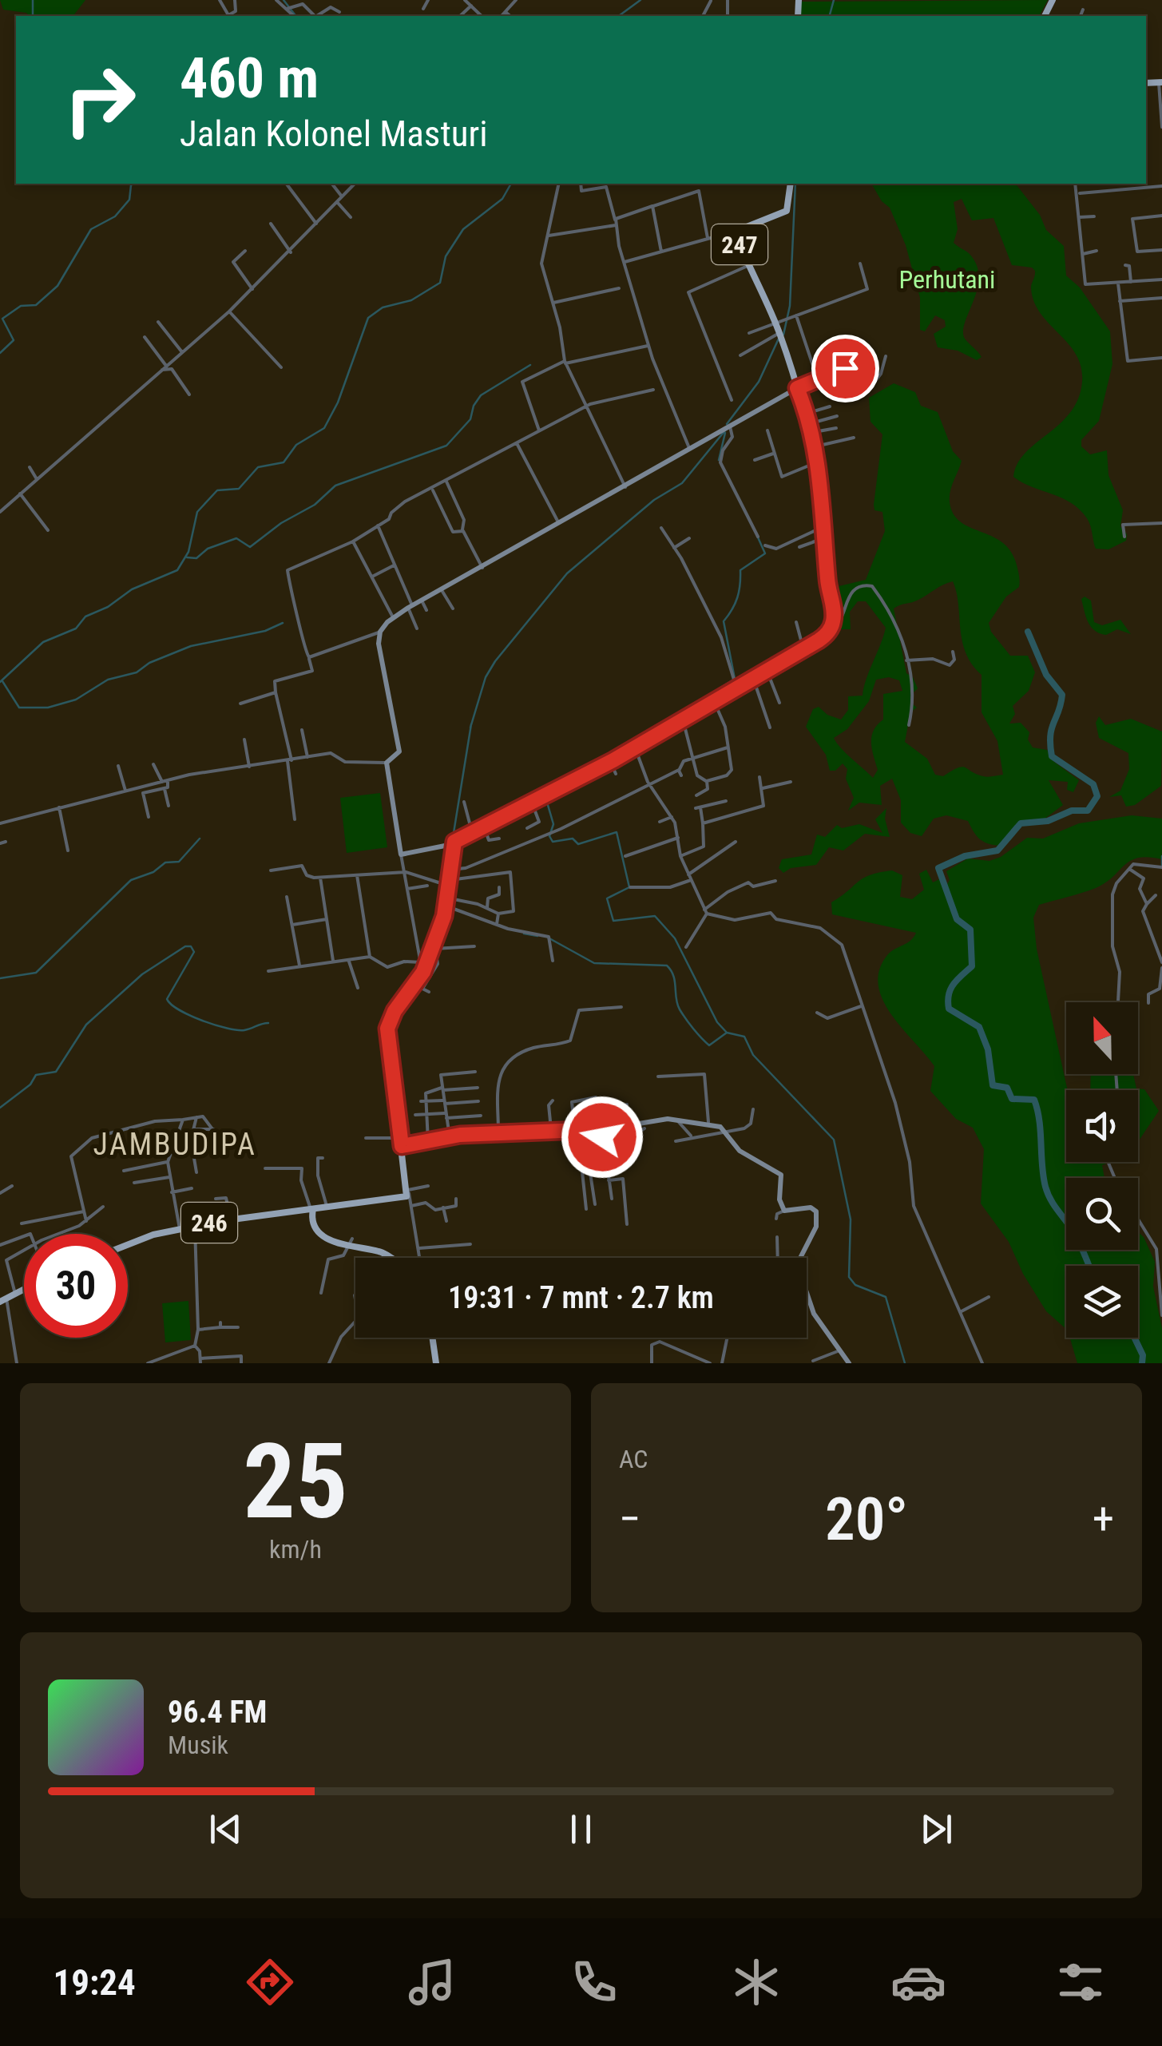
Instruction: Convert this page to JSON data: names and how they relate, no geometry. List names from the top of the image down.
{
  "streets": {
    "main road": ["247", "246"]
  },
  "districts": ["JAMBUDIPA"],
  "parks": ["Perhutani"],
  "north": "top",
  "page": {
    "turn": ["460 m", "Jalan Kolonel Masturi"],
    "limit": "30",
    "trip": "19:31 · 7 mnt · 2.7 km",
    "tile": [
      ["25", "km/h"],
      "AC"
    ],
    "heat": ["−", "20°", "+"],
    "song": ["96.4 FM", "Musik"],
    "tabs": "19:24"
  }
}
